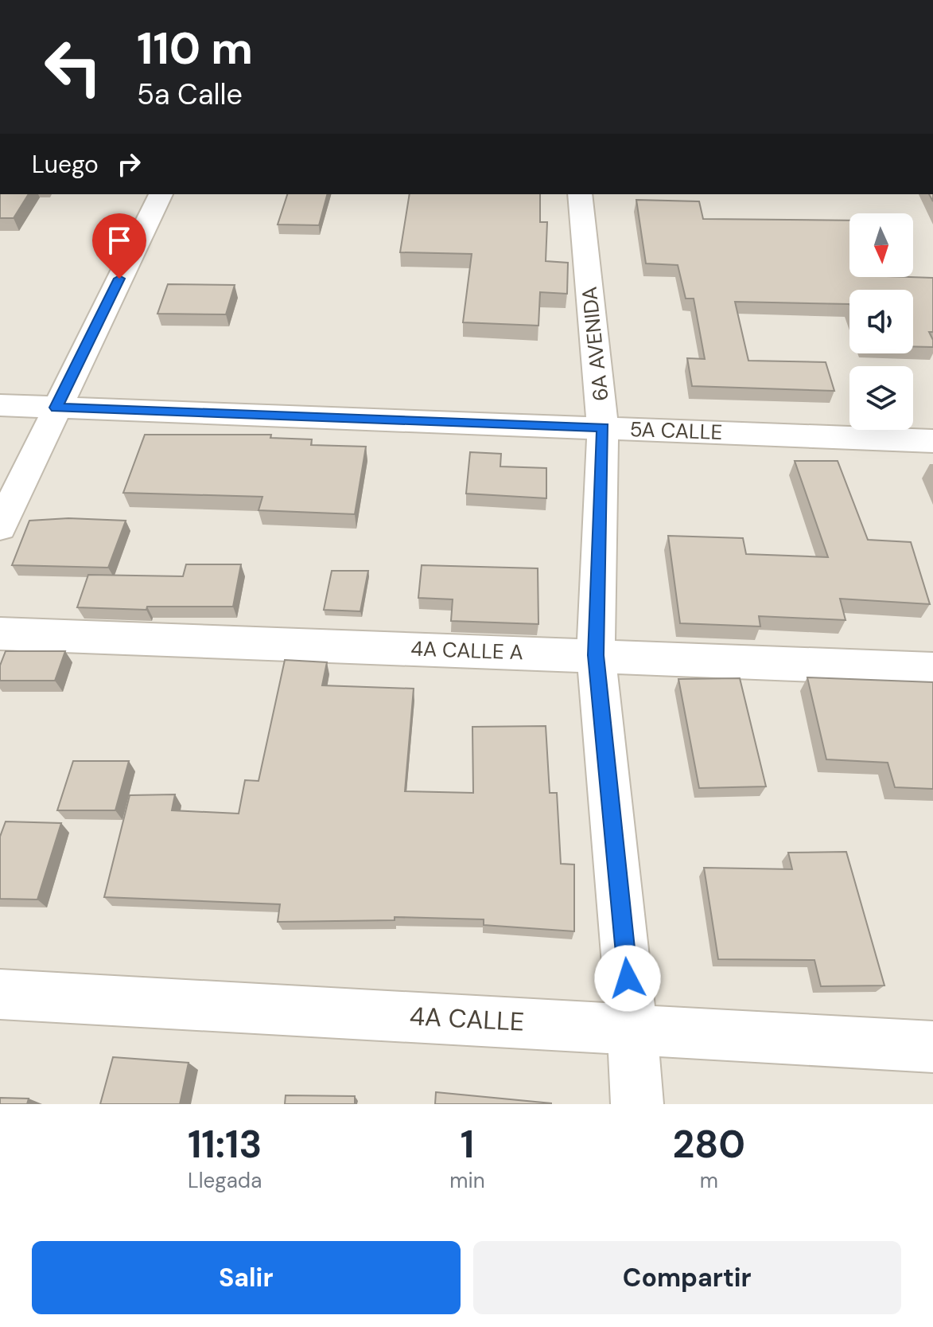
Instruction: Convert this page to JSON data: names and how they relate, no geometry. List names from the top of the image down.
{
  "streets": {
    "street": [
      "6A AVENIDA",
      "5A CALLE",
      "4A CALLE A",
      "4A CALLE"
    ]
  },
  "crossings": [
    ["6A AVENIDA", "5A CALLE"],
    ["6A AVENIDA", "4A CALLE A"],
    ["6A AVENIDA", "4A CALLE"]
  ],
  "north": "bottom",
  "page": {
    "turn": ["110 m", "5a Calle"],
    "then": "Luego",
    "eta": [
      "11:13",
      "Llegada",
      "1",
      "min",
      "280",
      "m"
    ],
    "buttons": ["Salir", "Compartir"]
  }
}
